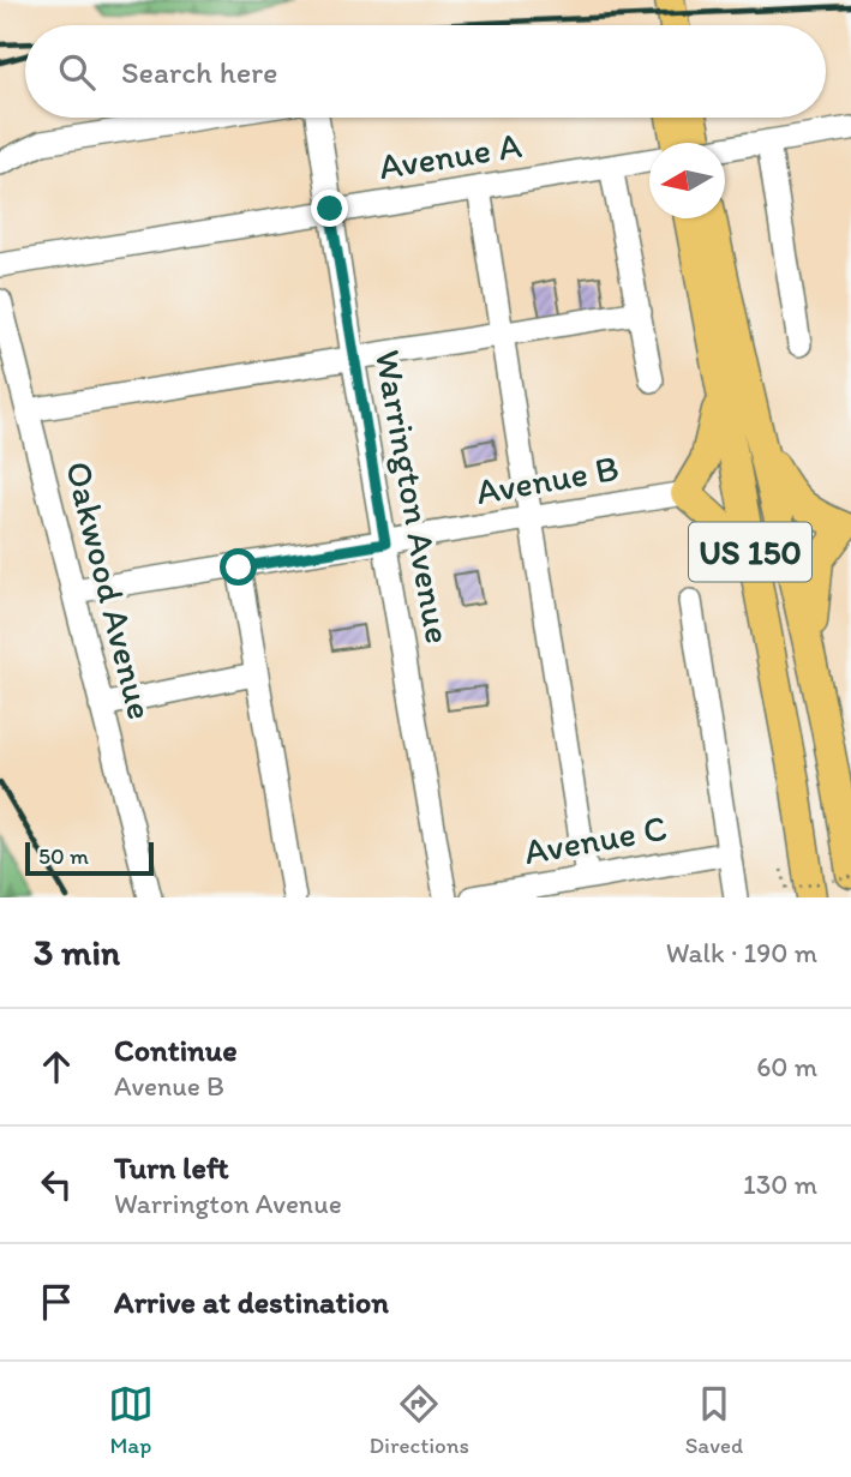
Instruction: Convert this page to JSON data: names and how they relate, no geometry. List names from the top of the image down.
{
  "streets": {
    "main road": ["US 150"],
    "street": [
      "Avenue A",
      "Avenue B",
      "Warrington Avenue",
      "Oakwood Avenue",
      "Avenue C"
    ]
  },
  "crossings": [
    ["Avenue A", "Warrington Avenue"],
    ["Avenue B", "Warrington Avenue"],
    ["Avenue B", "Oakwood Avenue"]
  ],
  "scale_bar": "50 m",
  "north": "left",
  "page": {
    "search": "Search here",
    "scale": "50 m",
    "heading": ["3 min", "Walk · 190 m"],
    "list": [
      ["Continue", "Avenue B", "60 m"],
      ["Turn left", "Warrington Avenue", "130 m"],
      "Arrive at destination"
    ],
    "nav": ["Map", "Directions", "Saved"]
  }
}
